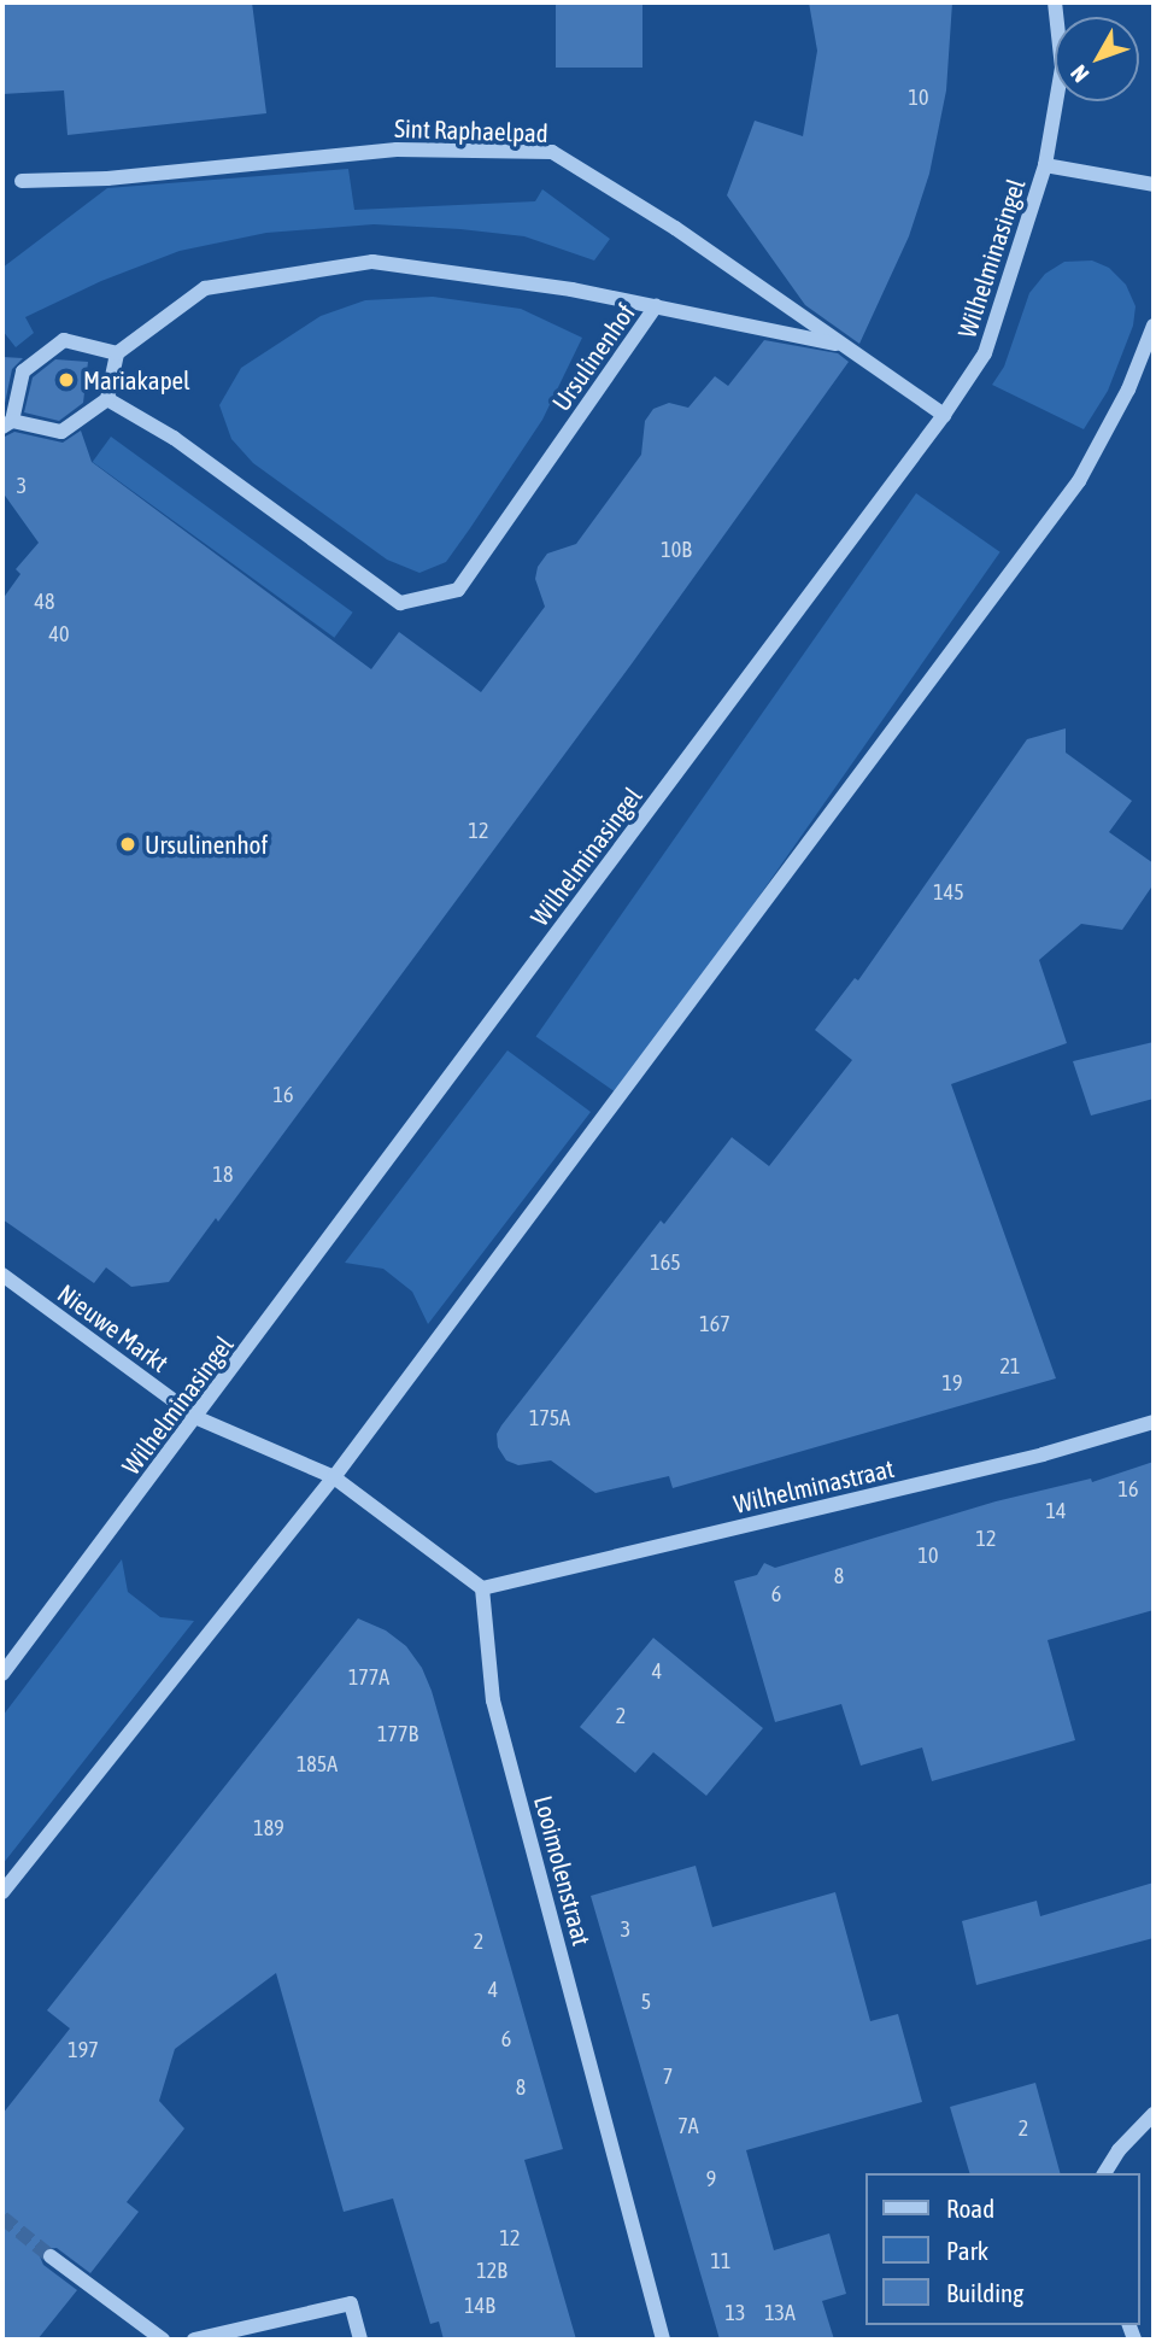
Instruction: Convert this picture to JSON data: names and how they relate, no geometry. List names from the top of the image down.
{
  "streets": {
    "street": [
      "Sint Raphaelpad",
      "Wilhelminasingel",
      "Ursulinenhof",
      "Nieuwe Markt",
      "Wilhelminastraat",
      "Looimolenstraat"
    ]
  },
  "crossings": [
    ["Sint Raphaelpad", "Wilhelminasingel"],
    ["Sint Raphaelpad", "Ursulinenhof"],
    ["Wilhelminasingel", "Nieuwe Markt"],
    ["Wilhelminastraat", "Looimolenstraat"]
  ],
  "places": ["Mariakapel", "Ursulinenhof"],
  "house_numbers": [
    "10",
    "3",
    "10B",
    "48",
    "40",
    "12",
    "145",
    "16",
    "18",
    "165",
    "167",
    "21",
    "19",
    "175A",
    "16",
    "14",
    "12",
    "10",
    "8",
    "6",
    "4",
    "177A",
    "2",
    "177B",
    "185A",
    "189",
    "3",
    "2",
    "4",
    "5",
    "6",
    "197",
    "7",
    "8",
    "7A",
    "2",
    "9",
    "12",
    "11",
    "12B",
    "14B",
    "13",
    "13A"
  ],
  "legend": ["Road", "Park", "Building"],
  "north": "bottom left"
}
